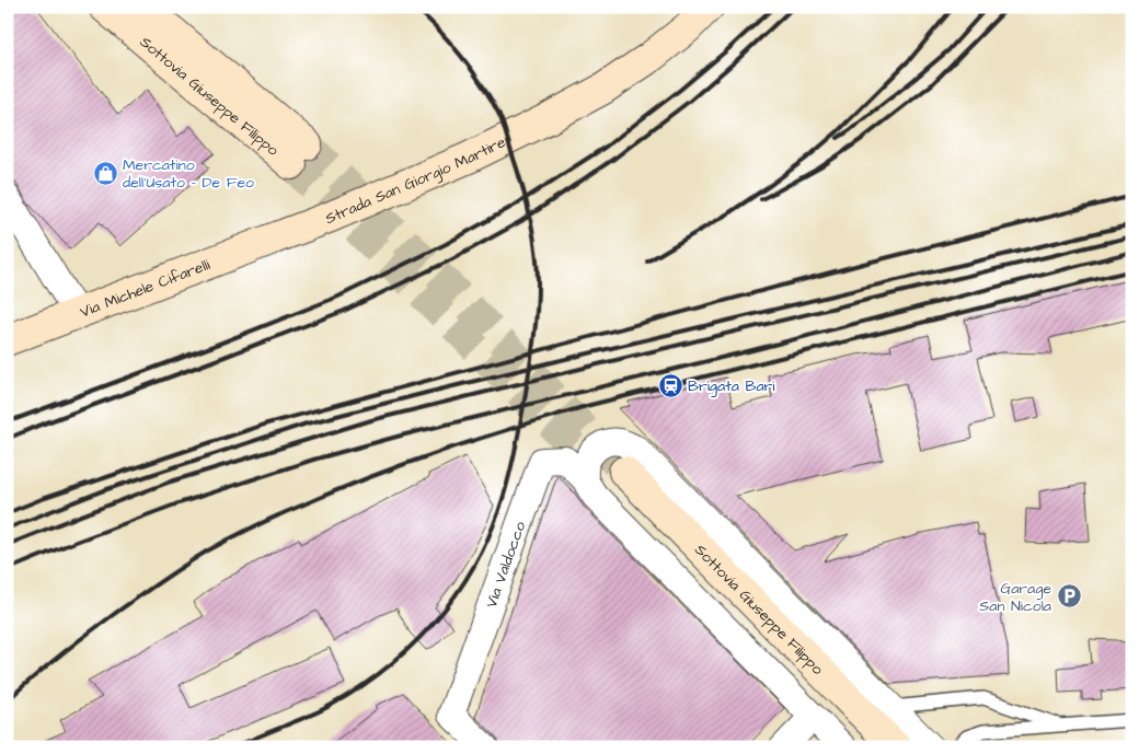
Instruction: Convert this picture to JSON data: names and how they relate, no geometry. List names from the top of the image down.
{
  "streets": {
    "main road": ["Sottovia Giuseppe Filippo", "Strada San Giorgio Martire", "Via Michele Cifarelli"],
    "street": ["Via Valdocco"]
  },
  "crossings": [
    ["Sottovia Giuseppe Filippo", "Via Valdocco"],
    ["Strada San Giorgio Martire", "Via Michele Cifarelli"]
  ],
  "places": {
    "shop": ["Mercatino dell'Usato - De Feo"],
    "station": ["Brigata Bari"],
    "parking": ["Garage San Nicola"]
  }
}
